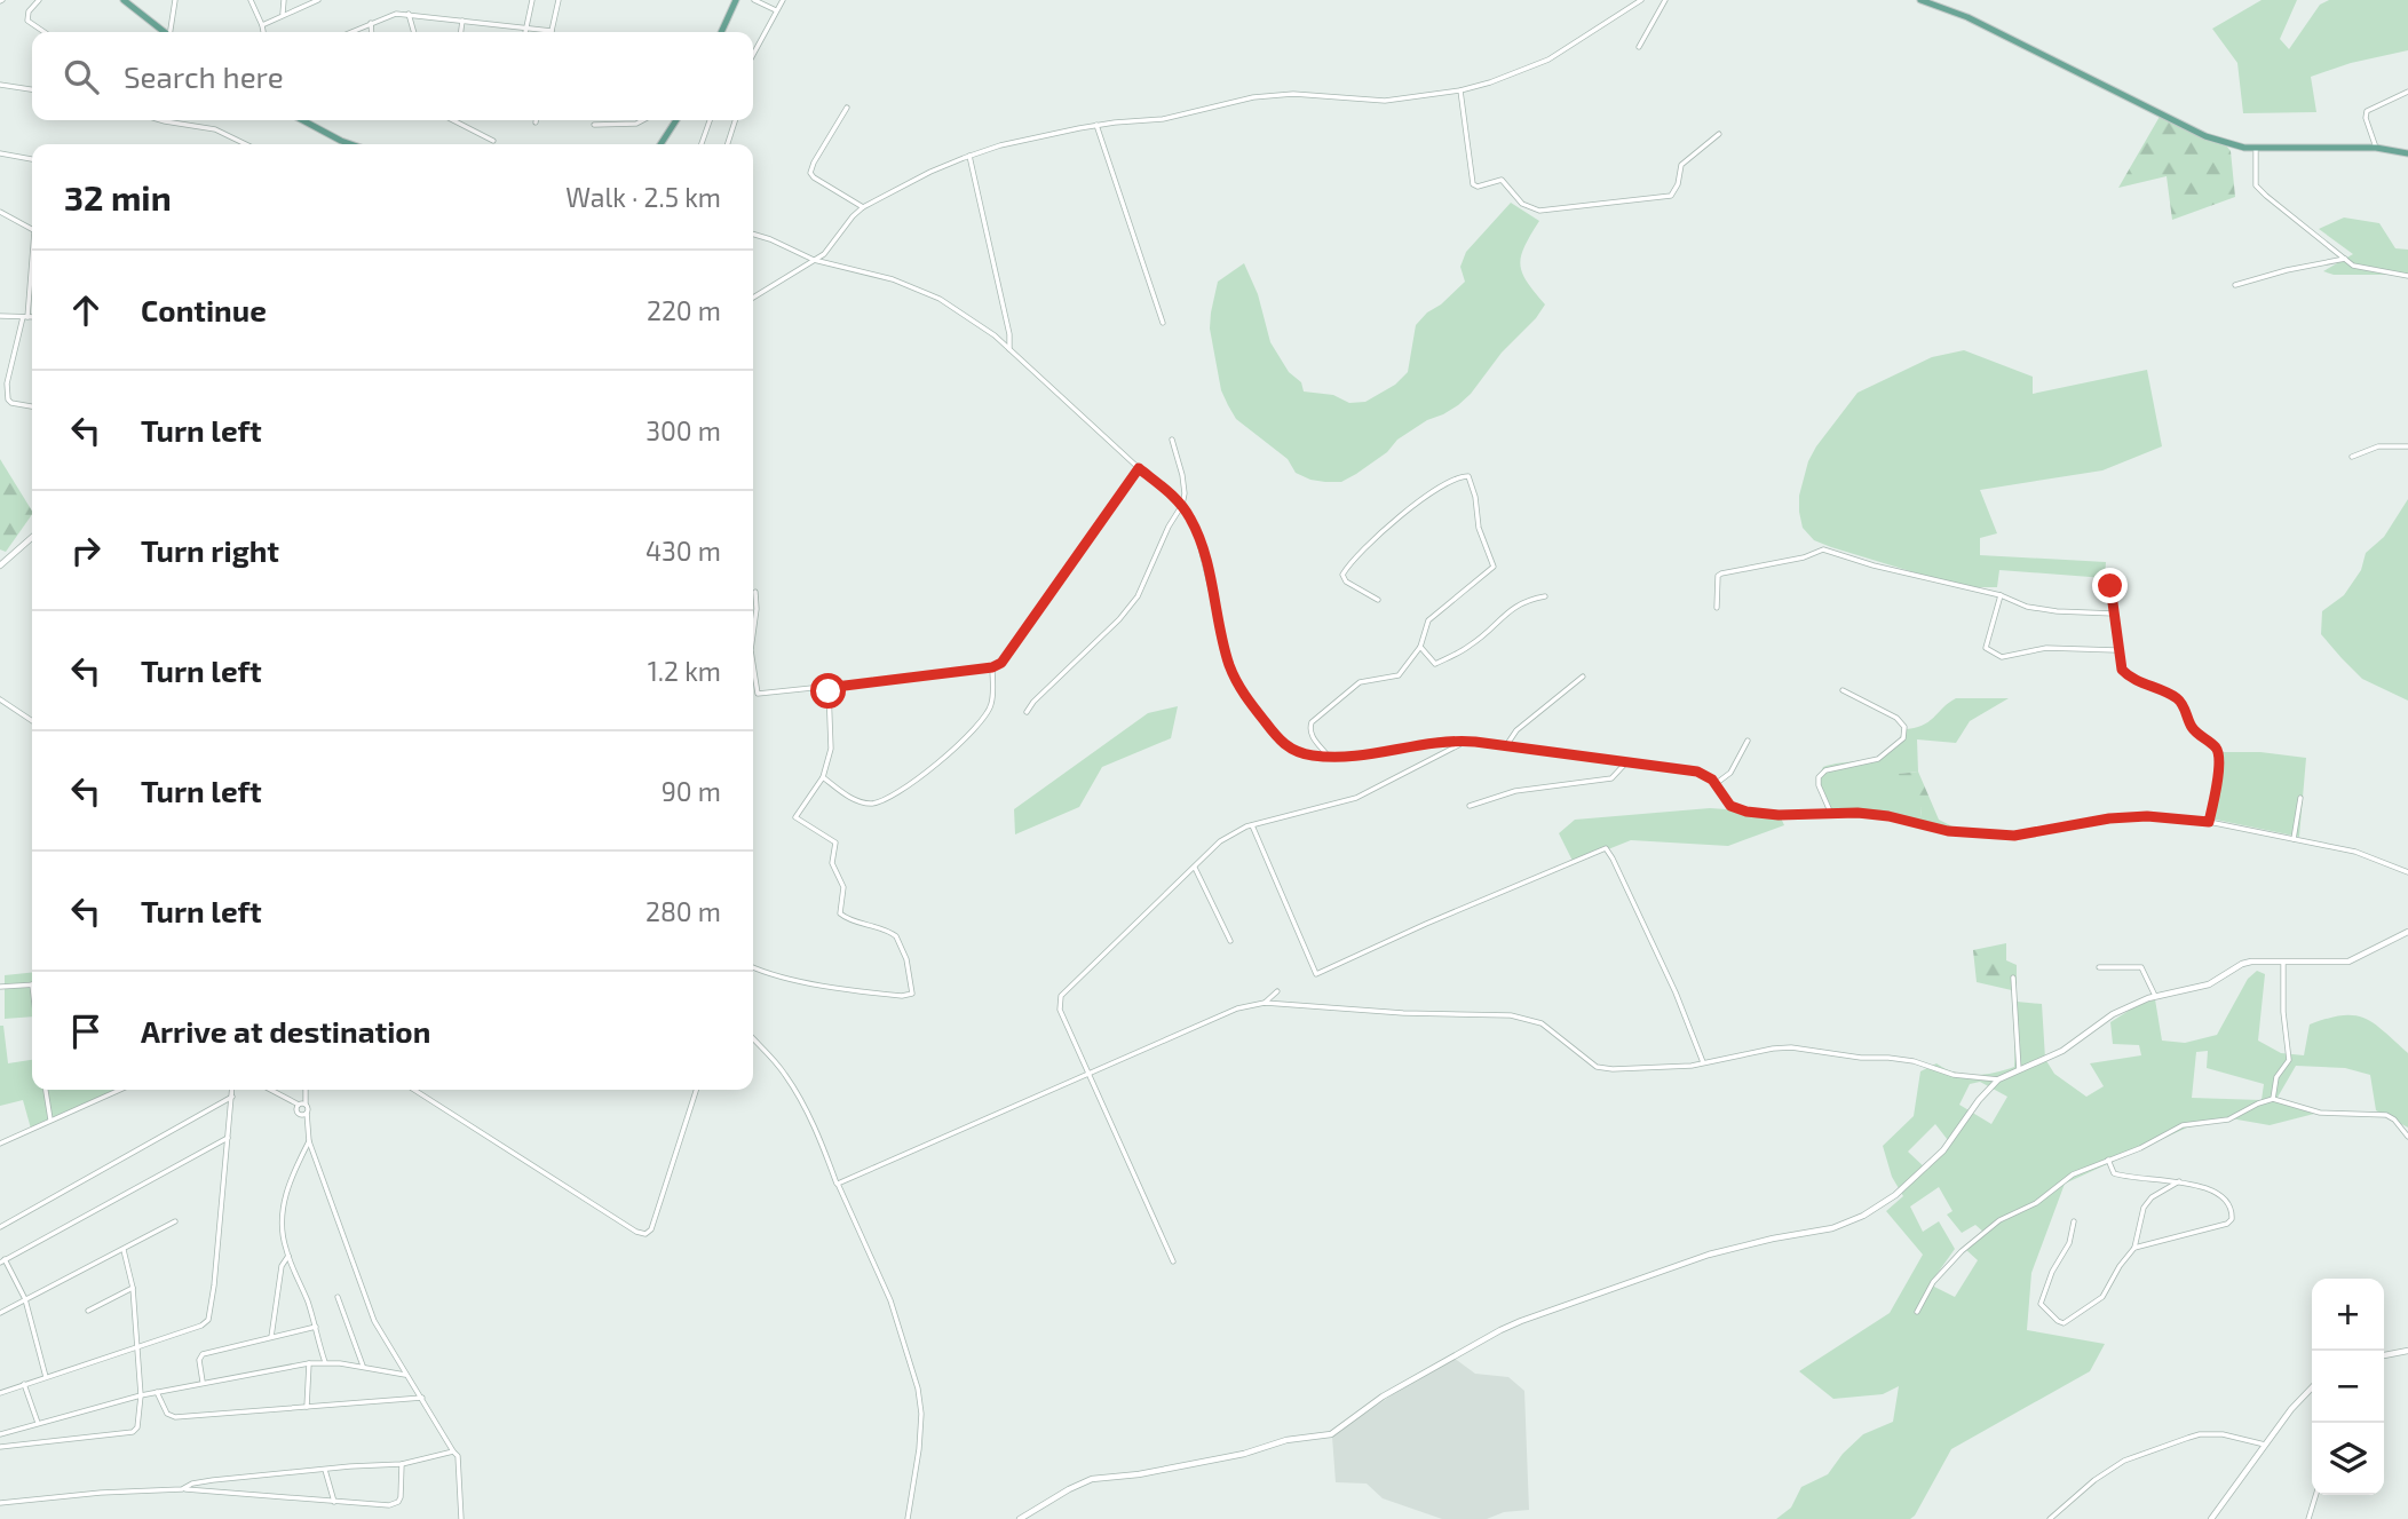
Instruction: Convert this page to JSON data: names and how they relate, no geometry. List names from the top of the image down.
{
  "page": {
    "search": "Search here",
    "heading": ["32 min", "Walk · 2.5 km"],
    "list": [
      ["Continue", "220 m"],
      ["Turn left", "300 m"],
      ["Turn right", "430 m"],
      ["Turn left", "1.2 km"],
      ["Turn left", "90 m"],
      ["Turn left", "280 m"],
      "Arrive at destination"
    ],
    "map_buttons": ["+", "−"]
  }
}
